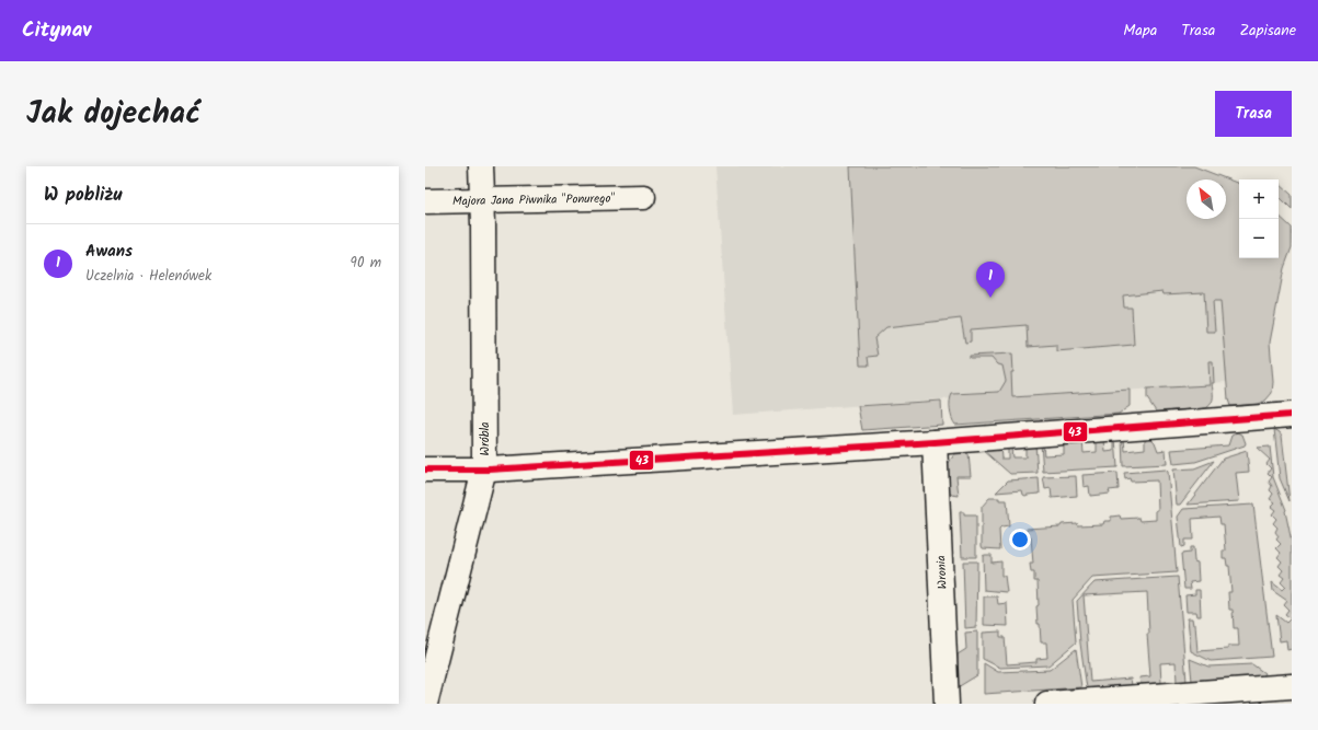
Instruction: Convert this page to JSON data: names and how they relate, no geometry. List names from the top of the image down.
{
  "streets": {
    "street": ["Majora Jana Piwnika \"Ponurego\"", "Wróbla", "Wronia"]
  },
  "crossings": [
    ["Majora Jana Piwnika \"Ponurego\"", "Wróbla"]
  ],
  "lines": ["transit line 43"],
  "north": "top left",
  "page": {
    "header": "Citynav",
    "nav": ["Mapa", "Trasa", "Zapisane"],
    "title": "Jak dojechać",
    "buttons": "Trasa",
    "heading": "W pobliżu",
    "map_buttons": ["+", "−"],
    "list": [
      {
        "mark": "1",
        "name": "Awans",
        "note": "Uczelnia · Helenówek",
        "value": "90 m"
      }
    ],
    "pins": "1"
  }
}
